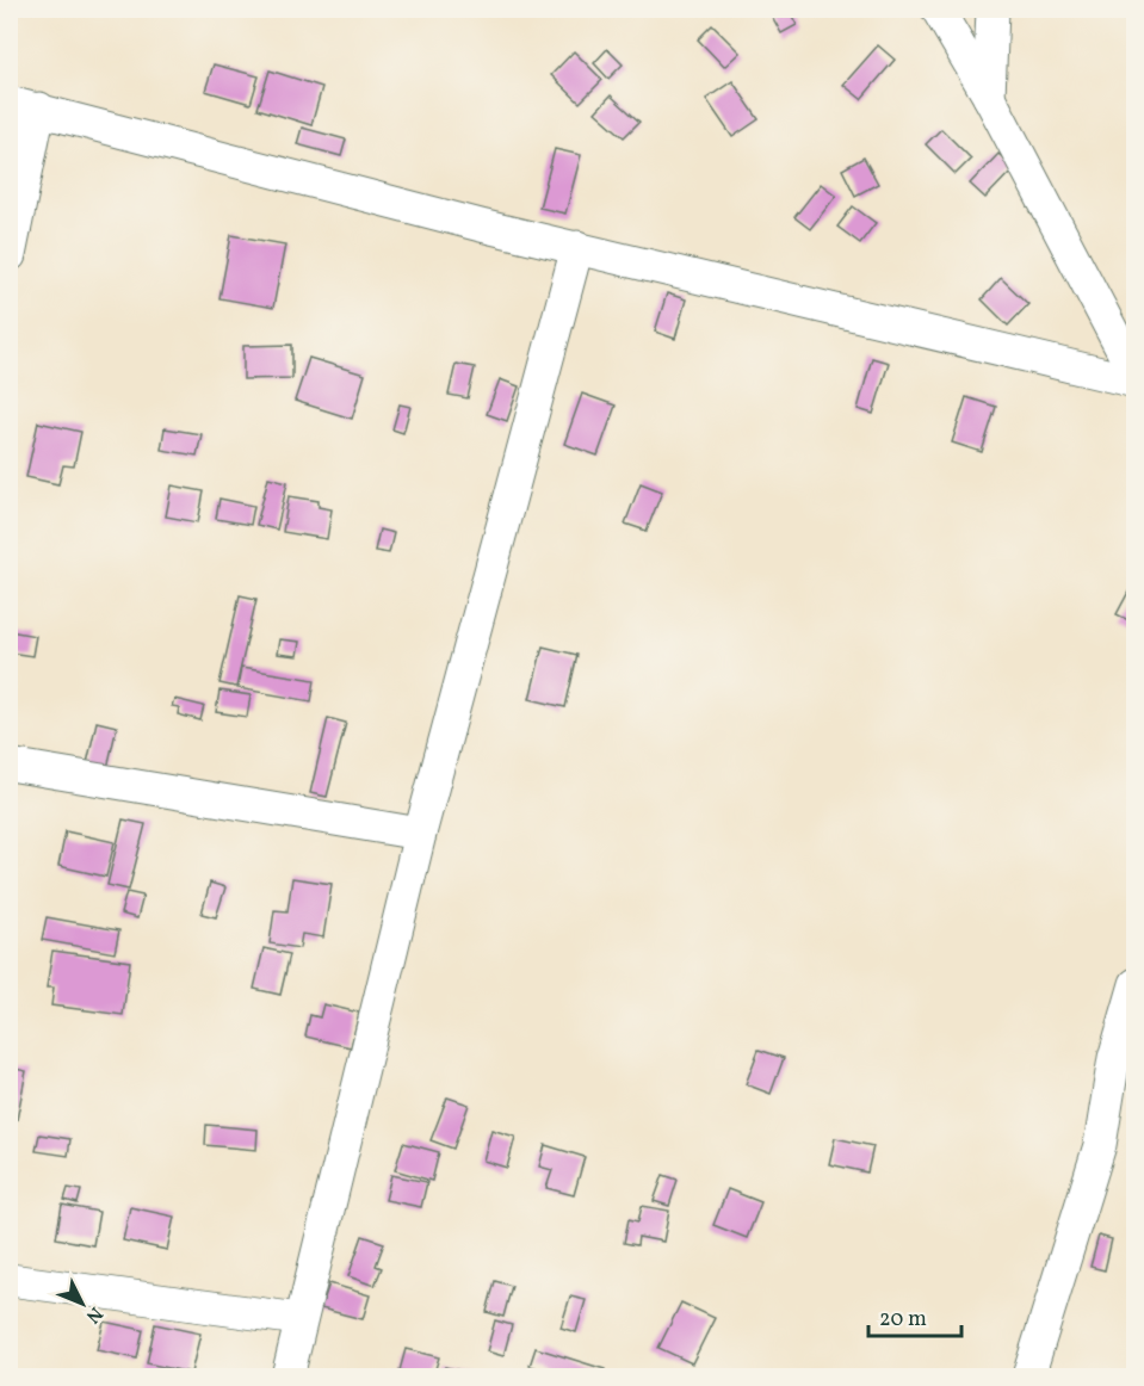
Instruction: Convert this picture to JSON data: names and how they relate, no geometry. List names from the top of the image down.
{
  "scale_bar": "20 m",
  "north": "bottom right"
}
